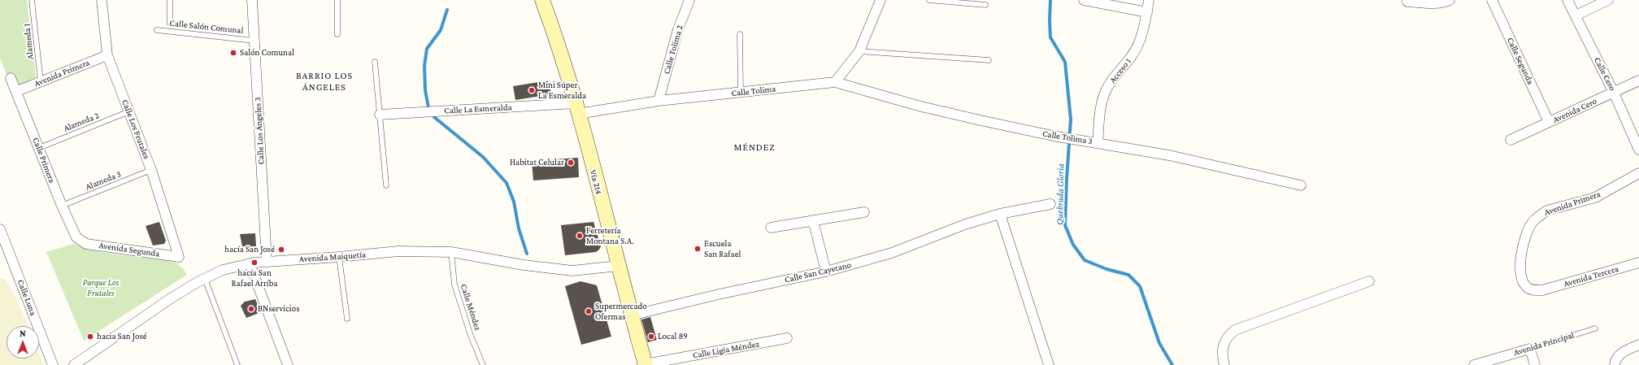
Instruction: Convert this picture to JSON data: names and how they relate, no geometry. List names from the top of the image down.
{
  "streets": {
    "main road": ["Vía 214"],
    "street": [
      "Calle Tolima 2",
      "Calle Segunda",
      "Acceso 1",
      "Avenida Primera",
      "Calle Cero",
      "Calle Tolima",
      "Calle La Esmeralda",
      "Avenida Cero",
      "Calle Los Frutales",
      "Calle Los Ángeles 3",
      "Calle Tolima 3",
      "Calle Primera",
      "Avenida Segunda",
      "Avenida Maiquetía",
      "Calle San Cayetano",
      "Avenida Tercera",
      "Calle Luna",
      "Avenida Principal",
      "Calle Ligia Méndez"
    ],
    "lane": [
      "Calle Salón Comunal",
      "Alameda 1",
      "Alameda 2",
      "Alameda 3",
      "Calle Méndez"
    ]
  },
  "crossings": [
    ["Calle Salón Comunal", "Calle Los Ángeles 3"],
    ["Alameda 1", "Avenida Primera"],
    ["Calle Tolima 2", "Calle Tolima"],
    ["Calle Segunda", "Avenida Cero"],
    ["Acceso 1", "Calle Tolima 3"],
    ["Avenida Primera", "Calle Los Frutales"],
    ["Avenida Primera", "Calle Primera"],
    ["Avenida Primera", "Avenida Tercera"],
    ["Calle Cero", "Avenida Cero"],
    ["Calle Tolima", "Calle La Esmeralda"],
    ["Calle Tolima", "Calle Tolima 3"],
    ["Calle Tolima", "Vía 214"],
    ["Calle La Esmeralda", "Vía 214"],
    ["Alameda 2", "Calle Los Frutales"],
    ["Alameda 2", "Calle Primera"],
    ["Calle Los Frutales", "Alameda 3"],
    ["Calle Los Frutales", "Avenida Segunda"],
    ["Calle Los Ángeles 3", "Avenida Maiquetía"],
    ["Calle Primera", "Alameda 3"],
    ["Calle Primera", "Avenida Segunda"],
    ["Vía 214", "Avenida Maiquetía"],
    ["Vía 214", "Calle San Cayetano"],
    ["Vía 214", "Calle Ligia Méndez"],
    ["Avenida Maiquetía", "Calle Méndez"]
  ],
  "districts": ["BARRIO LOS ÁNGELES", "MÉNDEZ"],
  "water": ["Quebrada Gloria"],
  "parks": ["Parque Los Frutales"],
  "places": [
    "Salón Comunal",
    "Mini Súper La Esmeralda",
    "Habitat Celular",
    "Ferretería Montana S.A.",
    "Escuela San Rafael",
    "hacía San José",
    "hacía San Rafael Arríba",
    "BNservicios",
    "Supermercado Ofermas",
    "hacia San José",
    "Local 89"
  ],
  "north": "top"
}
